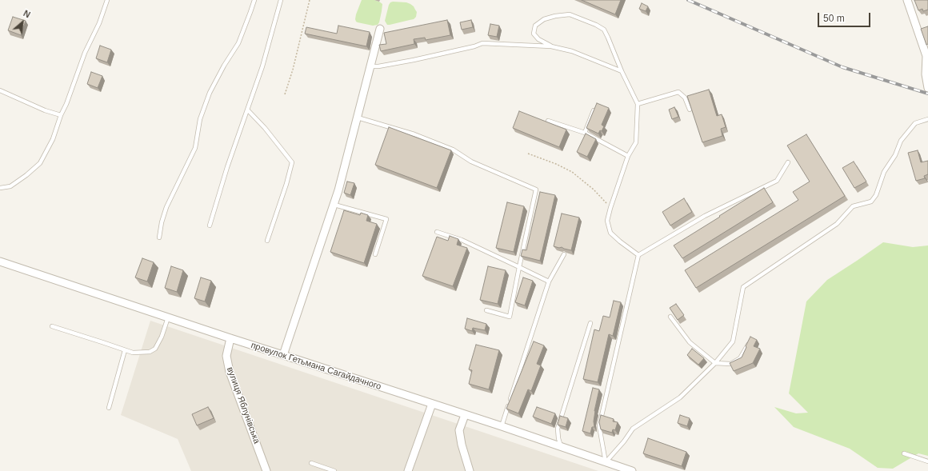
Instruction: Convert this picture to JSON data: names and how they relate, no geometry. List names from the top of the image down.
{
  "streets": {
    "street": ["провулок Гетьмана Сагайдачного", "вулиця Яблунівська"]
  },
  "crossings": [
    ["провулок Гетьмана Сагайдачного", "вулиця Яблунівська"]
  ],
  "scale_bar": "50 m",
  "north": "top right"
}
